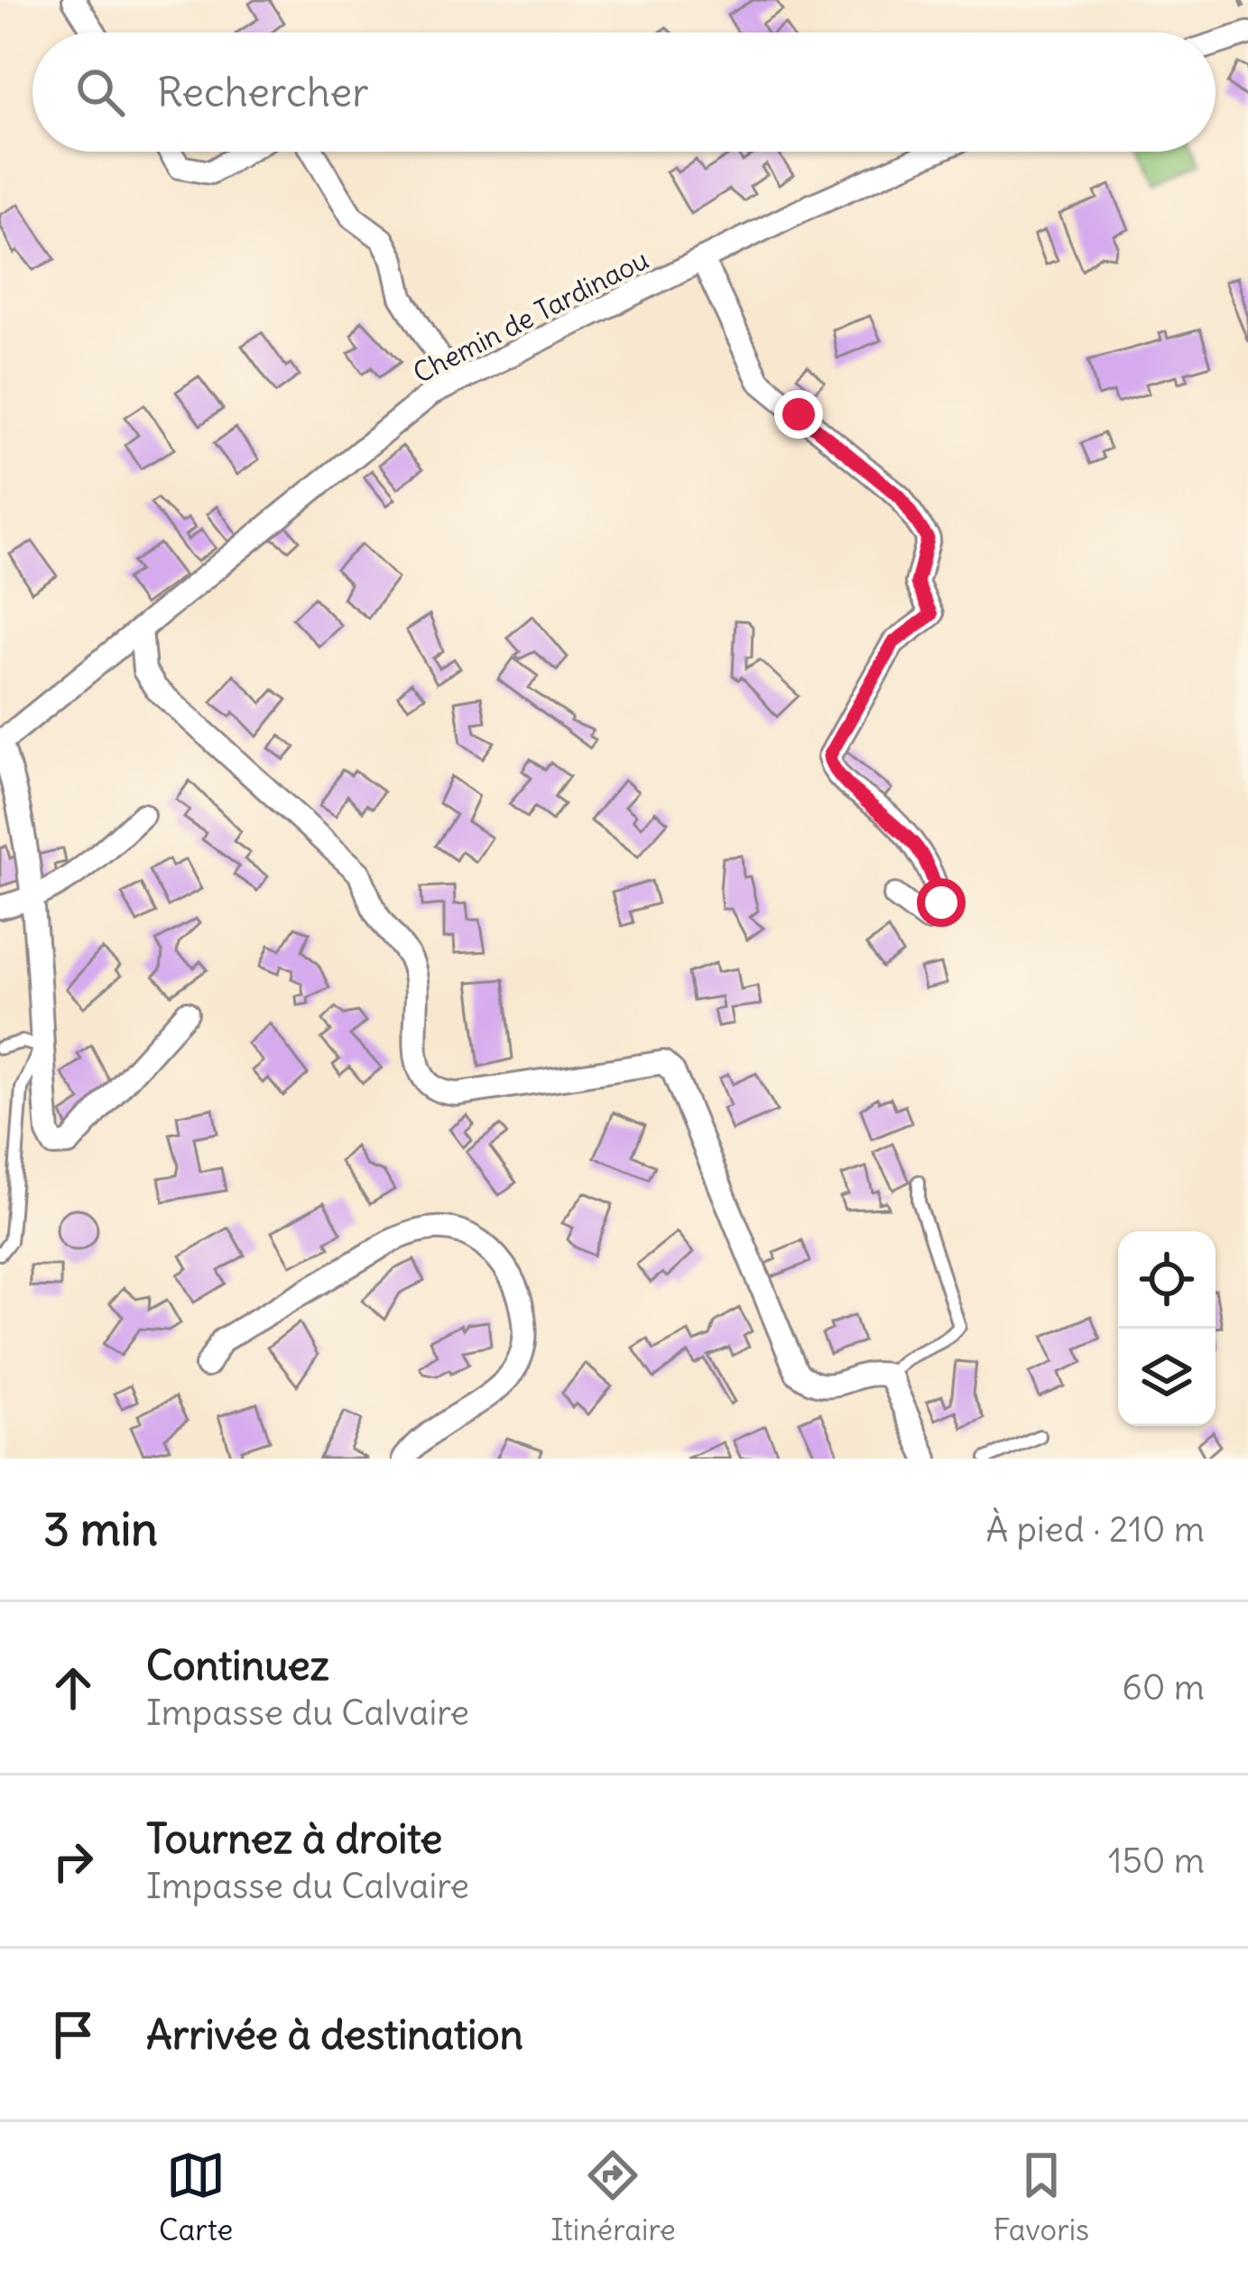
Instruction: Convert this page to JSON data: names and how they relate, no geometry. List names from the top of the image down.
{
  "streets": {
    "street": ["Chemin de Tardinaou"]
  },
  "page": {
    "search": "Rechercher",
    "heading": ["3 min", "À pied · 210 m"],
    "list": [
      ["Continuez", "Impasse du Calvaire", "60 m"],
      ["Tournez à droite", "Impasse du Calvaire", "150 m"],
      "Arrivée à destination"
    ],
    "nav": ["Carte", "Itinéraire", "Favoris"]
  }
}
